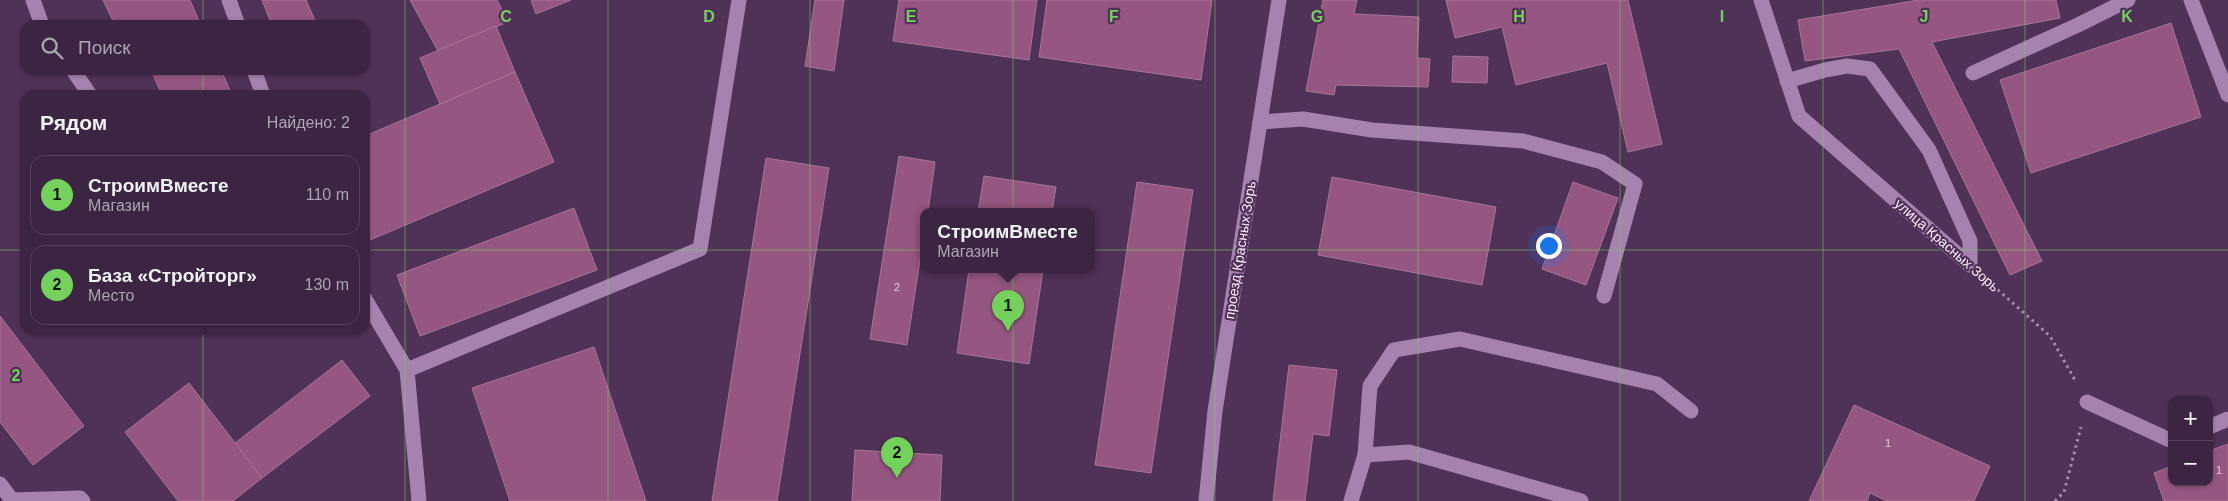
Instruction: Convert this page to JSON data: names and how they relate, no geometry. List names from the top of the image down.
{
  "streets": {
    "street": ["улица Красных Зорь", "проезд Красных Зорь"]
  },
  "house_numbers": ["2", "1", "1"],
  "page": {
    "search": "Поиск",
    "heading": ["Рядом", "Найдено: 2"],
    "list": [
      {
        "mark": "1",
        "name": "СтроимВместе",
        "note": "Магазин",
        "value": "110 m"
      },
      {
        "mark": "2",
        "name": "База «Стройторг»",
        "note": "Место",
        "value": "130 m"
      }
    ],
    "popup": ["СтроимВместе", "Магазин"],
    "pins": ["1", "2"],
    "map_buttons": ["+", "−"]
  },
  "grid": {
    "columns": [
      "C",
      "D",
      "E",
      "F",
      "G",
      "H",
      "I",
      "J",
      "K"
    ],
    "rows": ["2"]
  }
}
